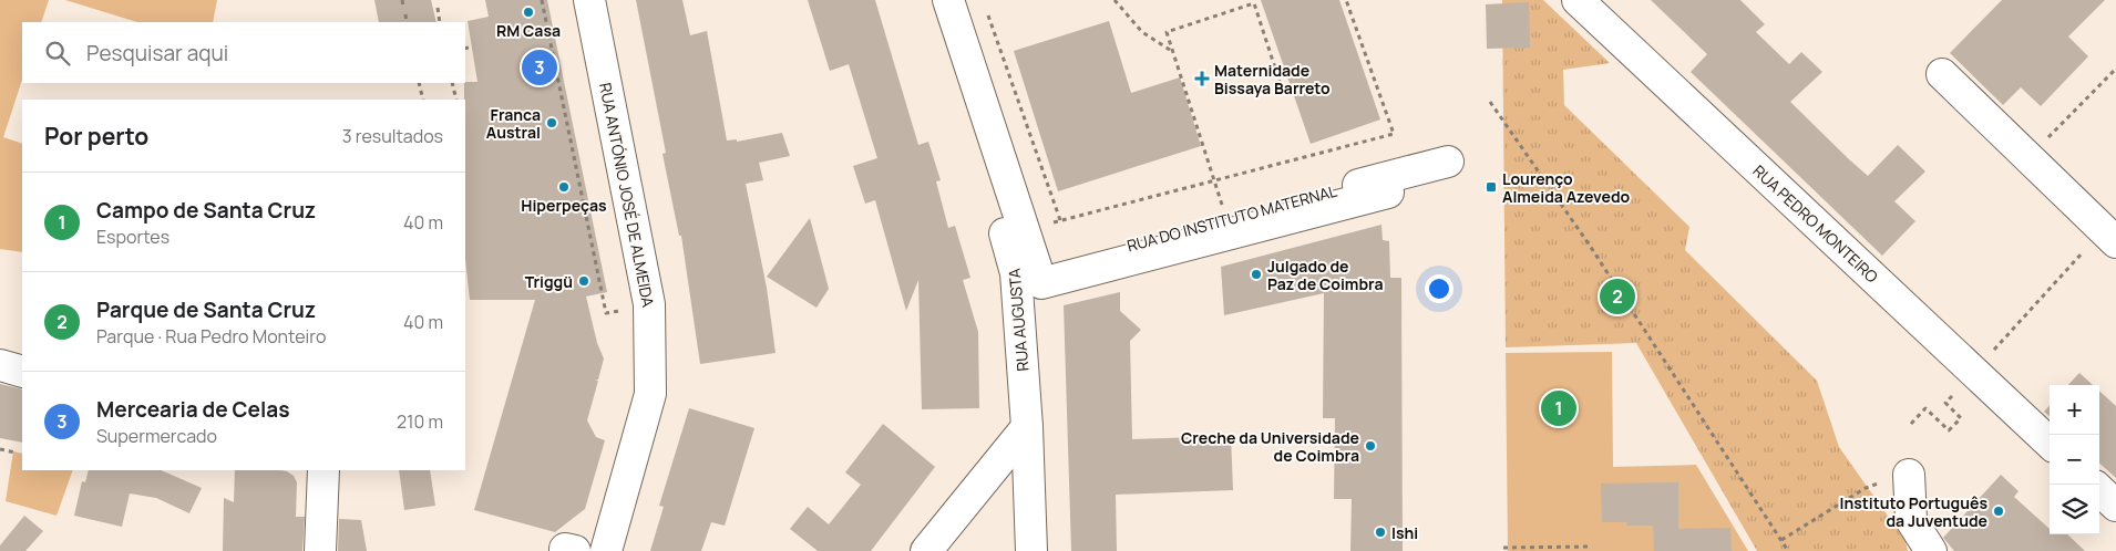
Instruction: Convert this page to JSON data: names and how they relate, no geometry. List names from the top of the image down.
{
  "streets": {
    "street": [
      "RUA ANTÓNIO JOSÉ DE ALMEIDA",
      "RUA DO INSTITUTO MATERNAL",
      "RUA PEDRO MONTEIRO",
      "RUA AUGUSTA"
    ]
  },
  "crossings": [
    ["RUA DO INSTITUTO MATERNAL", "RUA AUGUSTA"]
  ],
  "places": {
    "other": [
      "RM Casa",
      "Franca Austral",
      "Hiperpeças",
      "Julgado de Paz de Coimbra",
      "Triggü",
      "Creche da Universidade de Coimbra",
      "Instituto Português da Juventude",
      "Ishi"
    ],
    "health": ["Maternidade Bissaya Barreto"],
    "transit": ["Lourenço Almeida Azevedo"]
  },
  "page": {
    "search": "Pesquisar aqui",
    "pins": ["3", "2", "1"],
    "heading": ["Por perto", "3 resultados"],
    "list": [
      {
        "mark": "1",
        "name": "Campo de Santa Cruz",
        "note": "Esportes",
        "value": "40 m"
      },
      {
        "mark": "2",
        "name": "Parque de Santa Cruz",
        "note": "Parque · Rua Pedro Monteiro",
        "value": "40 m"
      },
      {
        "mark": "3",
        "name": "Mercearia de Celas",
        "note": "Supermercado",
        "value": "210 m"
      }
    ],
    "map_buttons": ["+", "−"]
  }
}
